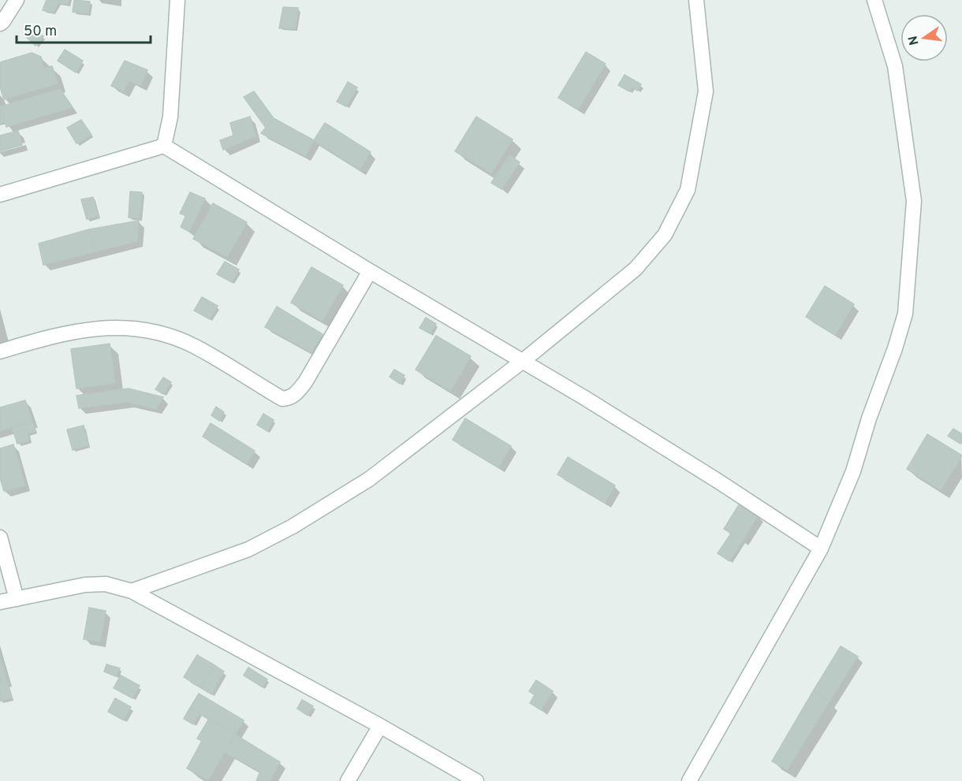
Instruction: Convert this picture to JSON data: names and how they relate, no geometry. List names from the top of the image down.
{
  "scale_bar": "50 m",
  "north": "left"
}
